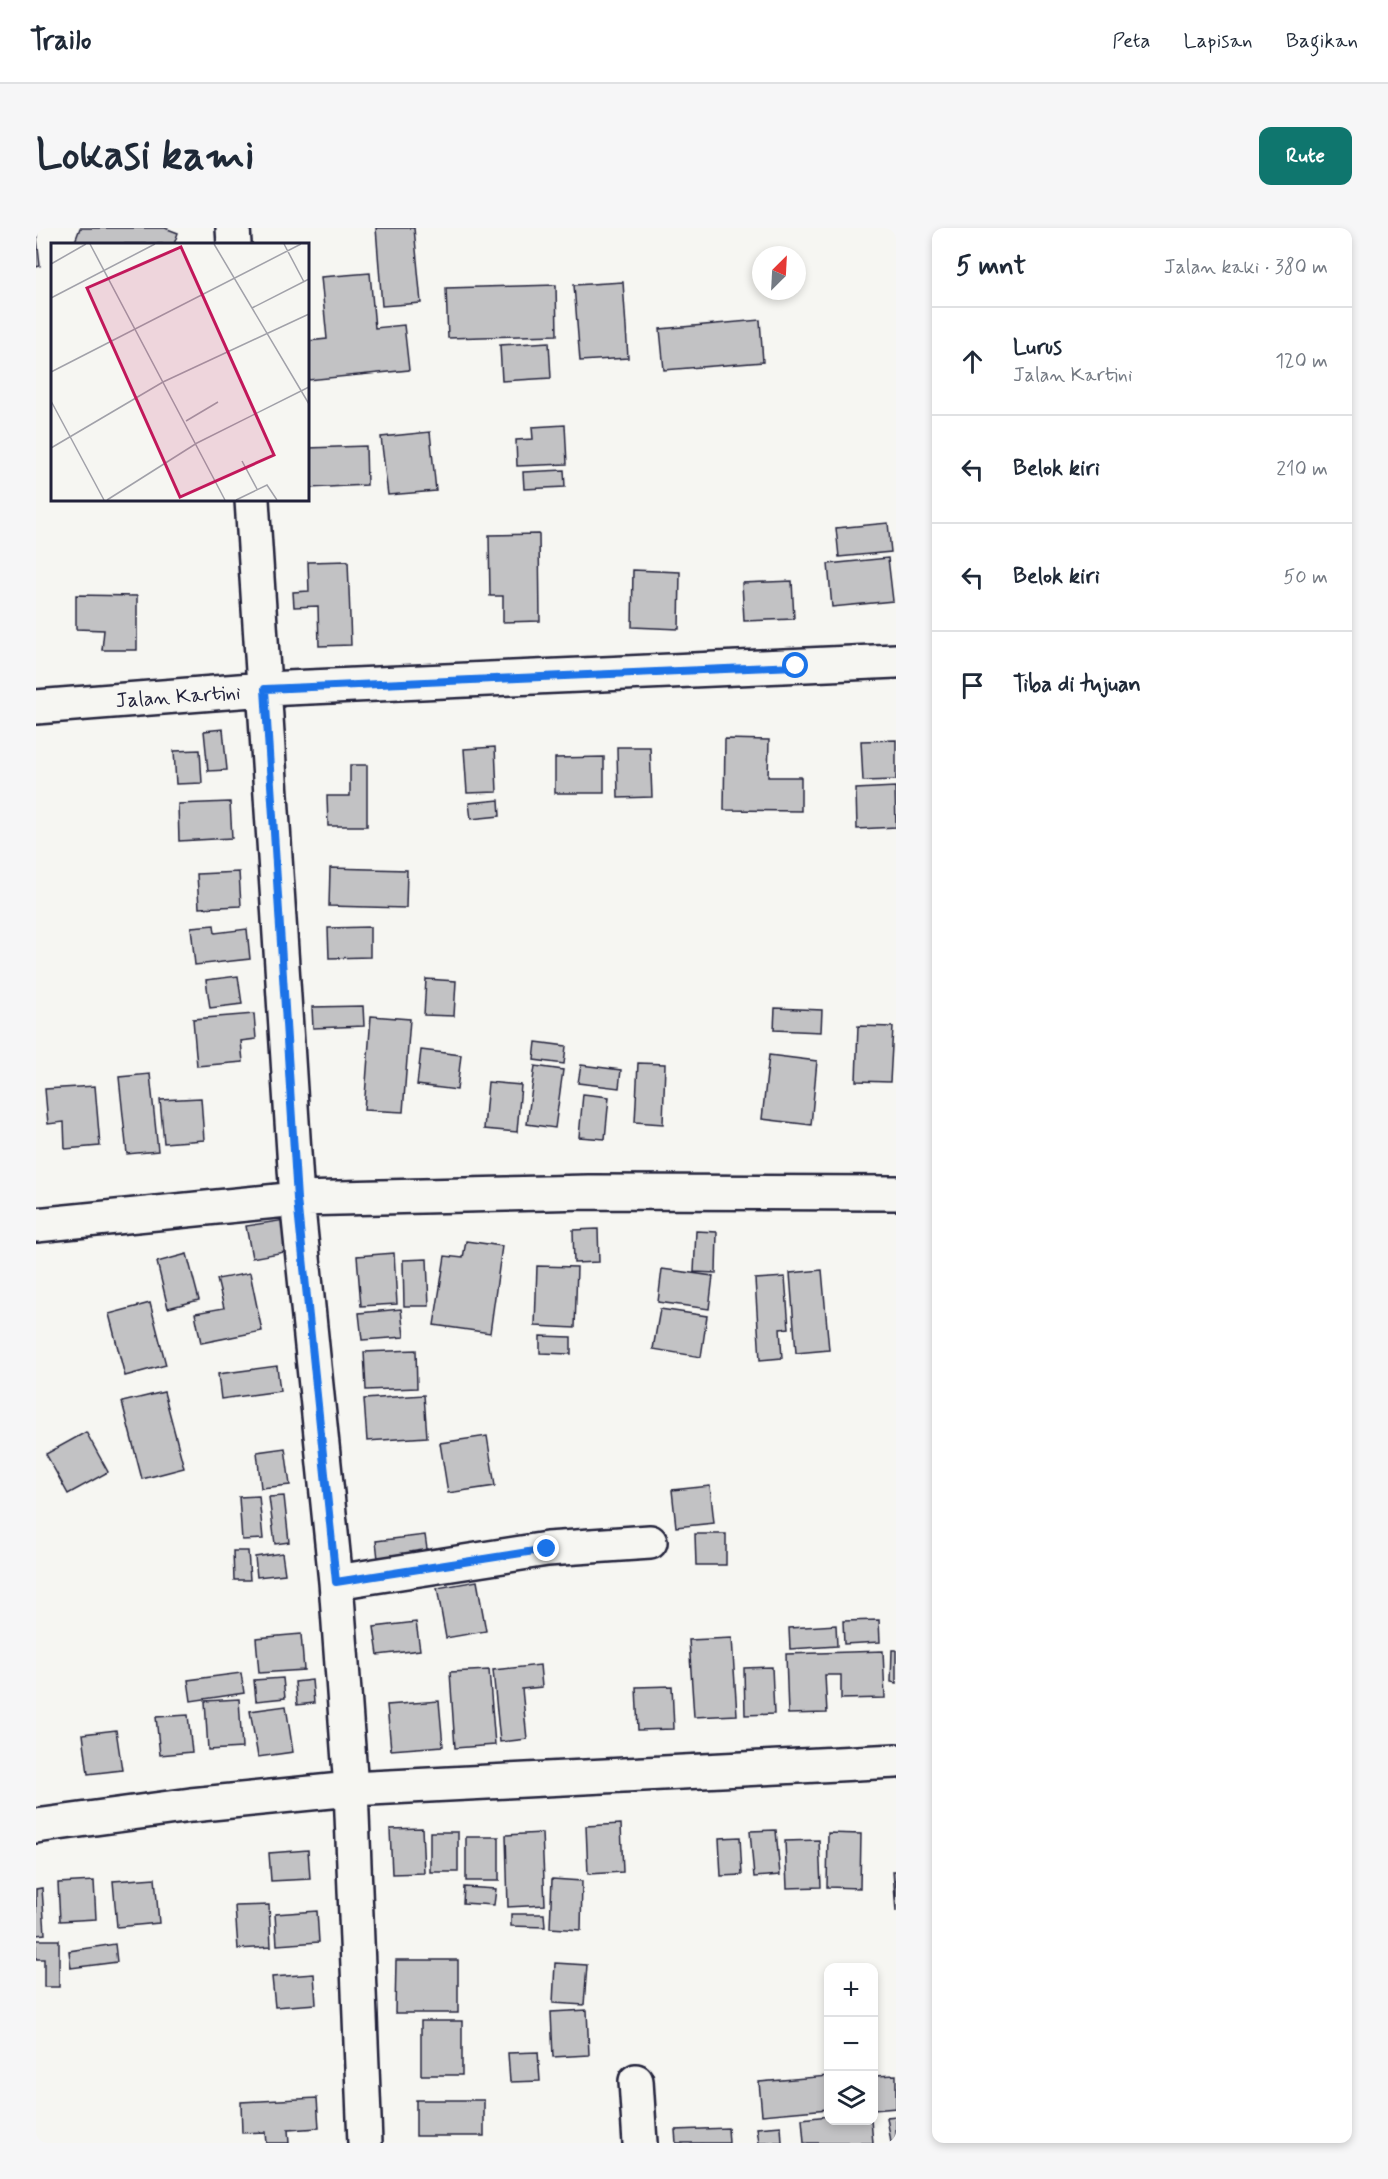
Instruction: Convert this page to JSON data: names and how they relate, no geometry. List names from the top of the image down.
{
  "streets": {
    "street": ["Jalan Kartini"]
  },
  "north": "top right",
  "page": {
    "header": "Trailo",
    "nav": ["Peta", "Lapisan", "Bagikan"],
    "buttons": "Rute",
    "title": "Lokasi kami",
    "heading": ["5 mnt", "Jalan kaki · 380 m"],
    "list": [
      ["Lurus", "Jalan Kartini", "120 m"],
      ["Belok kiri", "210 m"],
      ["Belok kiri", "50 m"],
      "Tiba di tujuan"
    ],
    "map_buttons": ["+", "−"]
  }
}
